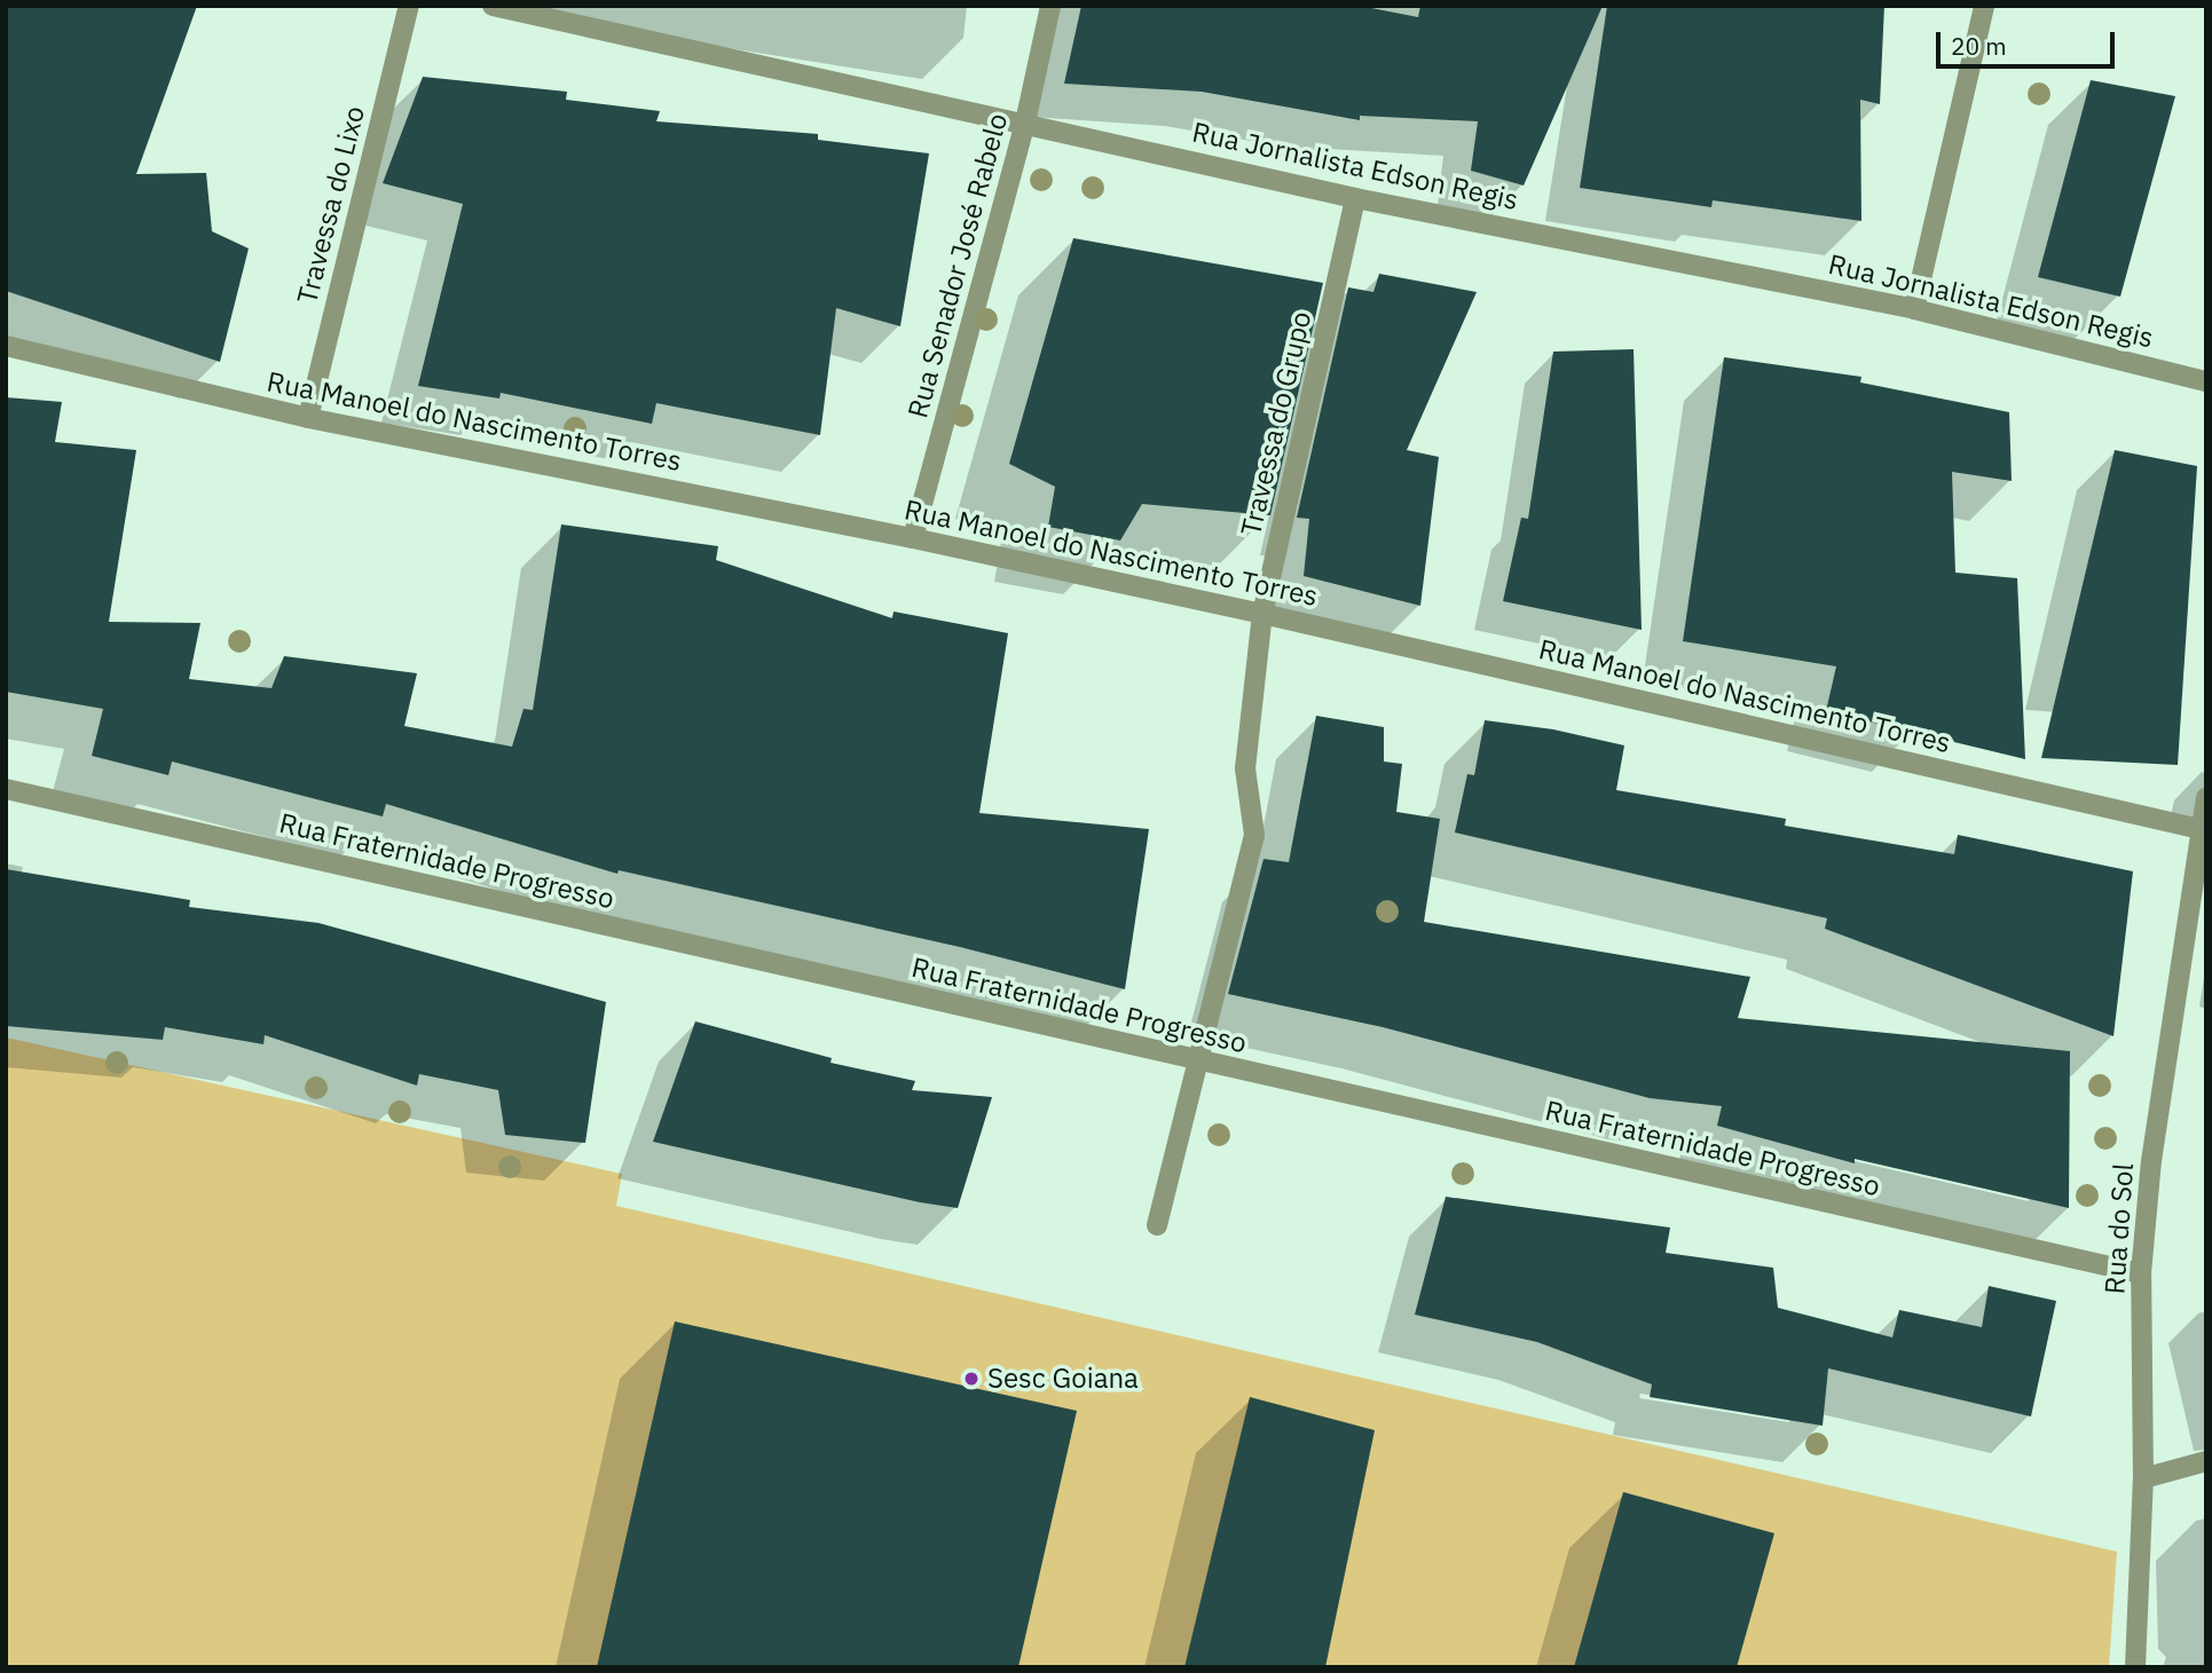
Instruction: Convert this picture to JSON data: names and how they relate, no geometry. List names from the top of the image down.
{
  "streets": {
    "street": [
      "Rua Jornalista Edson Regis",
      "Travessa do Lixo",
      "Rua Senador José Rabelo",
      "Rua Manoel do Nascimento Torres",
      "Travessa do Grupo",
      "Rua Fraternidade Progresso",
      "Rua do Sol"
    ]
  },
  "crossings": [
    ["Rua Jornalista Edson Regis", "Rua Senador José Rabelo"],
    ["Rua Jornalista Edson Regis", "Travessa do Grupo"],
    ["Travessa do Lixo", "Rua Manoel do Nascimento Torres"],
    ["Rua Senador José Rabelo", "Rua Manoel do Nascimento Torres"],
    ["Rua Manoel do Nascimento Torres", "Travessa do Grupo"],
    ["Rua Manoel do Nascimento Torres", "Rua do Sol"],
    ["Travessa do Grupo", "Rua Fraternidade Progresso"],
    ["Rua Fraternidade Progresso", "Rua do Sol"]
  ],
  "places": ["Sesc Goiana"],
  "scale_bar": "20 m"
}
